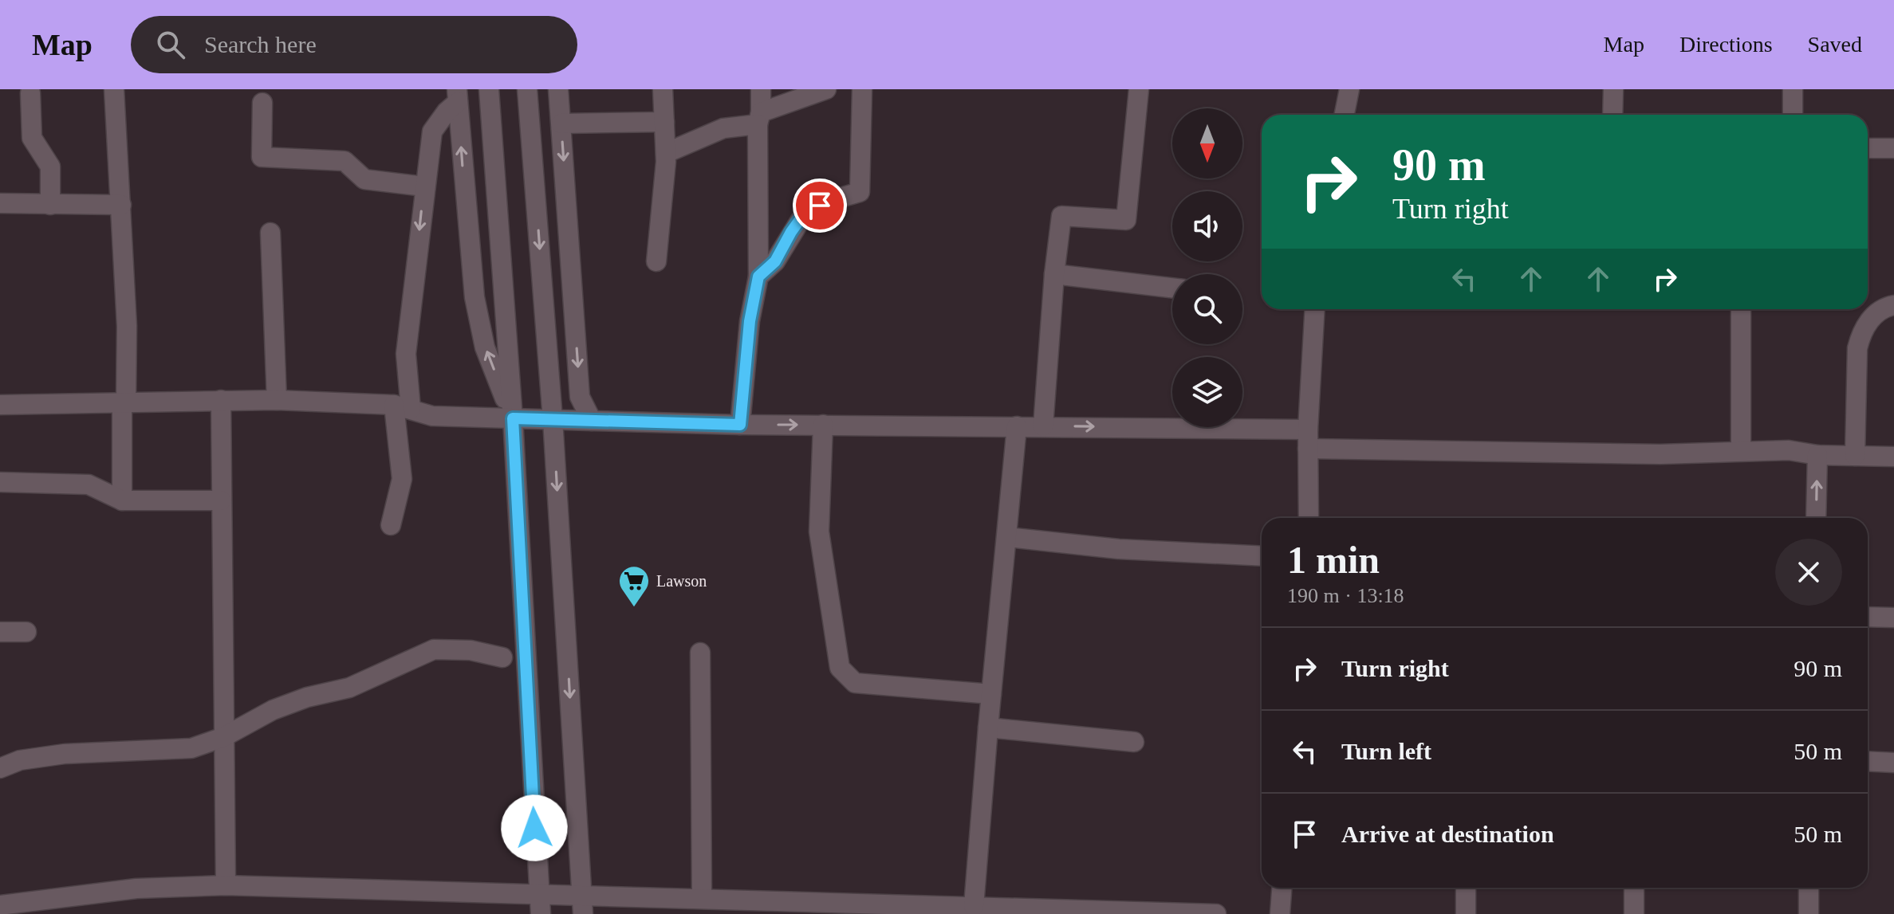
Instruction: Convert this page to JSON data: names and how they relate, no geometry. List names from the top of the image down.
{
  "places": {
    "supermarket": ["Lawson"]
  },
  "north": "bottom",
  "page": {
    "header": "Map",
    "search": "Search here",
    "nav": ["Map", "Directions", "Saved"],
    "turn": ["90 m", "Turn right"],
    "heading": ["1 min", "190 m · 13:18"],
    "list": [
      {
        "name": "Turn right",
        "value": "90 m"
      },
      {
        "name": "Turn left",
        "value": "50 m"
      },
      {
        "name": "Arrive at destination",
        "value": "50 m"
      }
    ]
  }
}
